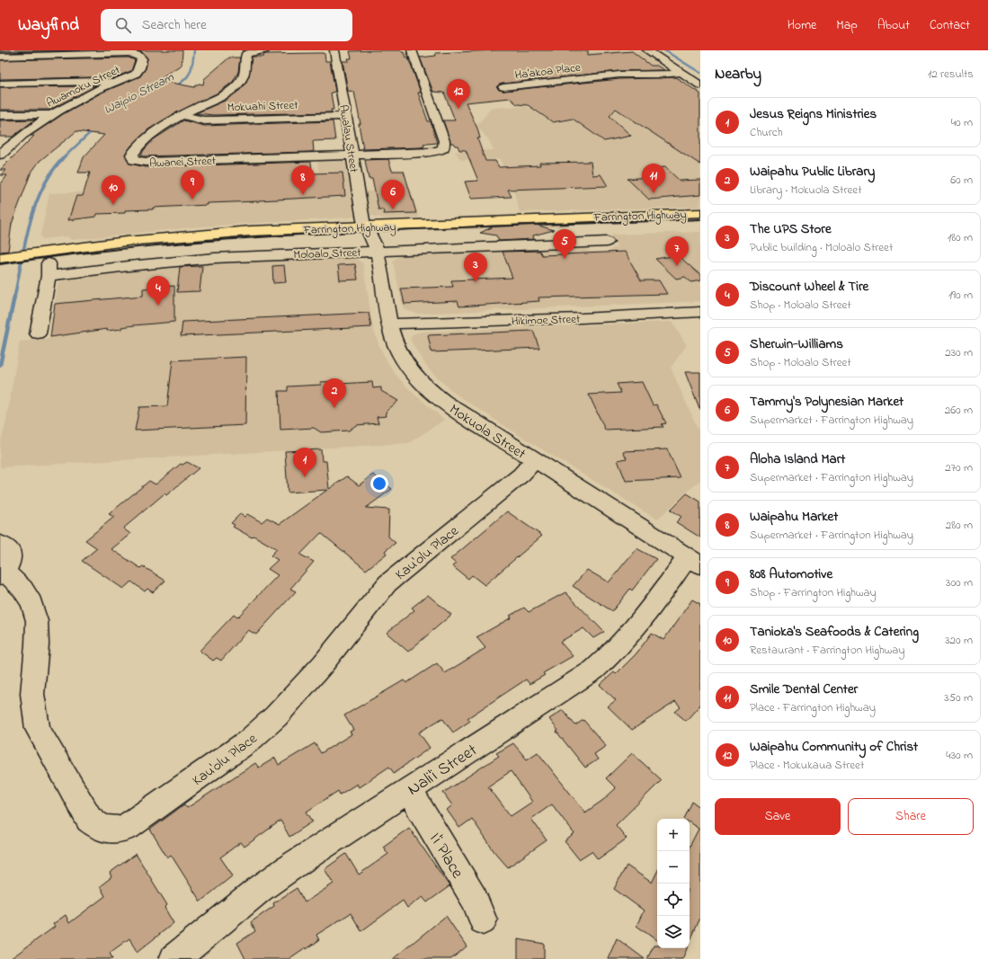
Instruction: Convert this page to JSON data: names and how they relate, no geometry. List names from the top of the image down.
{
  "streets": {
    "main road": ["Farrington Highway"],
    "street": [
      "Ha'akoa Place",
      "Awamoku Street",
      "Mokuahi Street",
      "Awalau Street",
      "Awanei Street",
      "Moloalo Street",
      "Hikimoe Street",
      "Mokuola Street",
      "Kau'olu Place",
      "Nali'i Street",
      "I'i Place"
    ]
  },
  "crossings": [
    ["Mokuahi Street", "Awalau Street"],
    ["Mokuahi Street", "Awanei Street"],
    ["Awalau Street", "Awanei Street"],
    ["Awalau Street", "Farrington Highway"],
    ["Awalau Street", "Moloalo Street"],
    ["Awalau Street", "Mokuola Street"],
    ["Farrington Highway", "Moloalo Street"],
    ["Farrington Highway", "Mokuola Street"],
    ["Moloalo Street", "Mokuola Street"],
    ["Hikimoe Street", "Mokuola Street"],
    ["Mokuola Street", "Kau'olu Place"],
    ["Mokuola Street", "Nali'i Street"],
    ["Nali'i Street", "I'i Place"]
  ],
  "water": ["Waipio Stream"],
  "page": {
    "header": "Wayfind",
    "search": "Search here",
    "nav": [
      "Home",
      "Map",
      "About",
      "Contact"
    ],
    "heading": ["Nearby", "12 results"],
    "pins": [
      "12",
      "11",
      "8",
      "9",
      "10",
      "6",
      "5",
      "7",
      "3",
      "4",
      "2",
      "1"
    ],
    "list": [
      {
        "mark": "1",
        "name": "Jesus Reigns Ministries",
        "note": "Church",
        "value": "40 m"
      },
      {
        "mark": "2",
        "name": "Waipahu Public Library",
        "note": "Library · Mokuola Street",
        "value": "60 m"
      },
      {
        "mark": "3",
        "name": "The UPS Store",
        "note": "Public building · Moloalo Street",
        "value": "180 m"
      },
      {
        "mark": "4",
        "name": "Discount Wheel & Tire",
        "note": "Shop · Moloalo Street",
        "value": "190 m"
      },
      {
        "mark": "5",
        "name": "Sherwin-Williams",
        "note": "Shop · Moloalo Street",
        "value": "230 m"
      },
      {
        "mark": "6",
        "name": "Tammy's Polynesian Market",
        "note": "Supermarket · Farrington Highway",
        "value": "260 m"
      },
      {
        "mark": "7",
        "name": "Aloha Island Mart",
        "note": "Supermarket · Farrington Highway",
        "value": "270 m"
      },
      {
        "mark": "8",
        "name": "Waipahu Market",
        "note": "Supermarket · Farrington Highway",
        "value": "280 m"
      },
      {
        "mark": "9",
        "name": "808 Automotive",
        "note": "Shop · Farrington Highway",
        "value": "300 m"
      },
      {
        "mark": "10",
        "name": "Tanioka's Seafoods & Catering",
        "note": "Restaurant · Farrington Highway",
        "value": "320 m"
      },
      {
        "mark": "11",
        "name": "Smile Dental Center",
        "note": "Place · Farrington Highway",
        "value": "350 m"
      },
      {
        "mark": "12",
        "name": "Waipahu Community of Christ",
        "note": "Place · Mokukaua Street",
        "value": "430 m"
      }
    ],
    "buttons": ["Save", "Share"],
    "map_buttons": ["+", "−"]
  }
}
